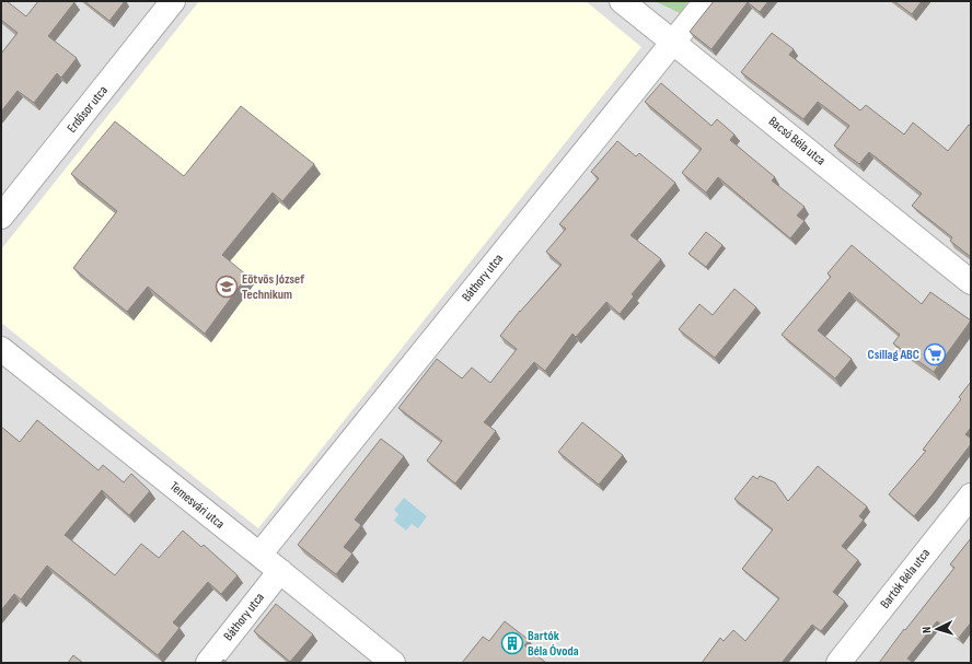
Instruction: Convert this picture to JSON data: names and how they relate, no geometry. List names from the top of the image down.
{
  "streets": {
    "street": [
      "Erdősor utca",
      "Bacsó Béla utca",
      "Báthory utca",
      "Temesvári utca",
      "Bartók Béla utca"
    ]
  },
  "crossings": [
    ["Bacsó Béla utca", "Báthory utca"],
    ["Báthory utca", "Temesvári utca"]
  ],
  "places": {
    "school or university": ["Eötvös József Technikum"],
    "supermarket": ["Csillag ABC"],
    "building": ["Bartók Béla Óvoda"]
  },
  "north": "left"
}
